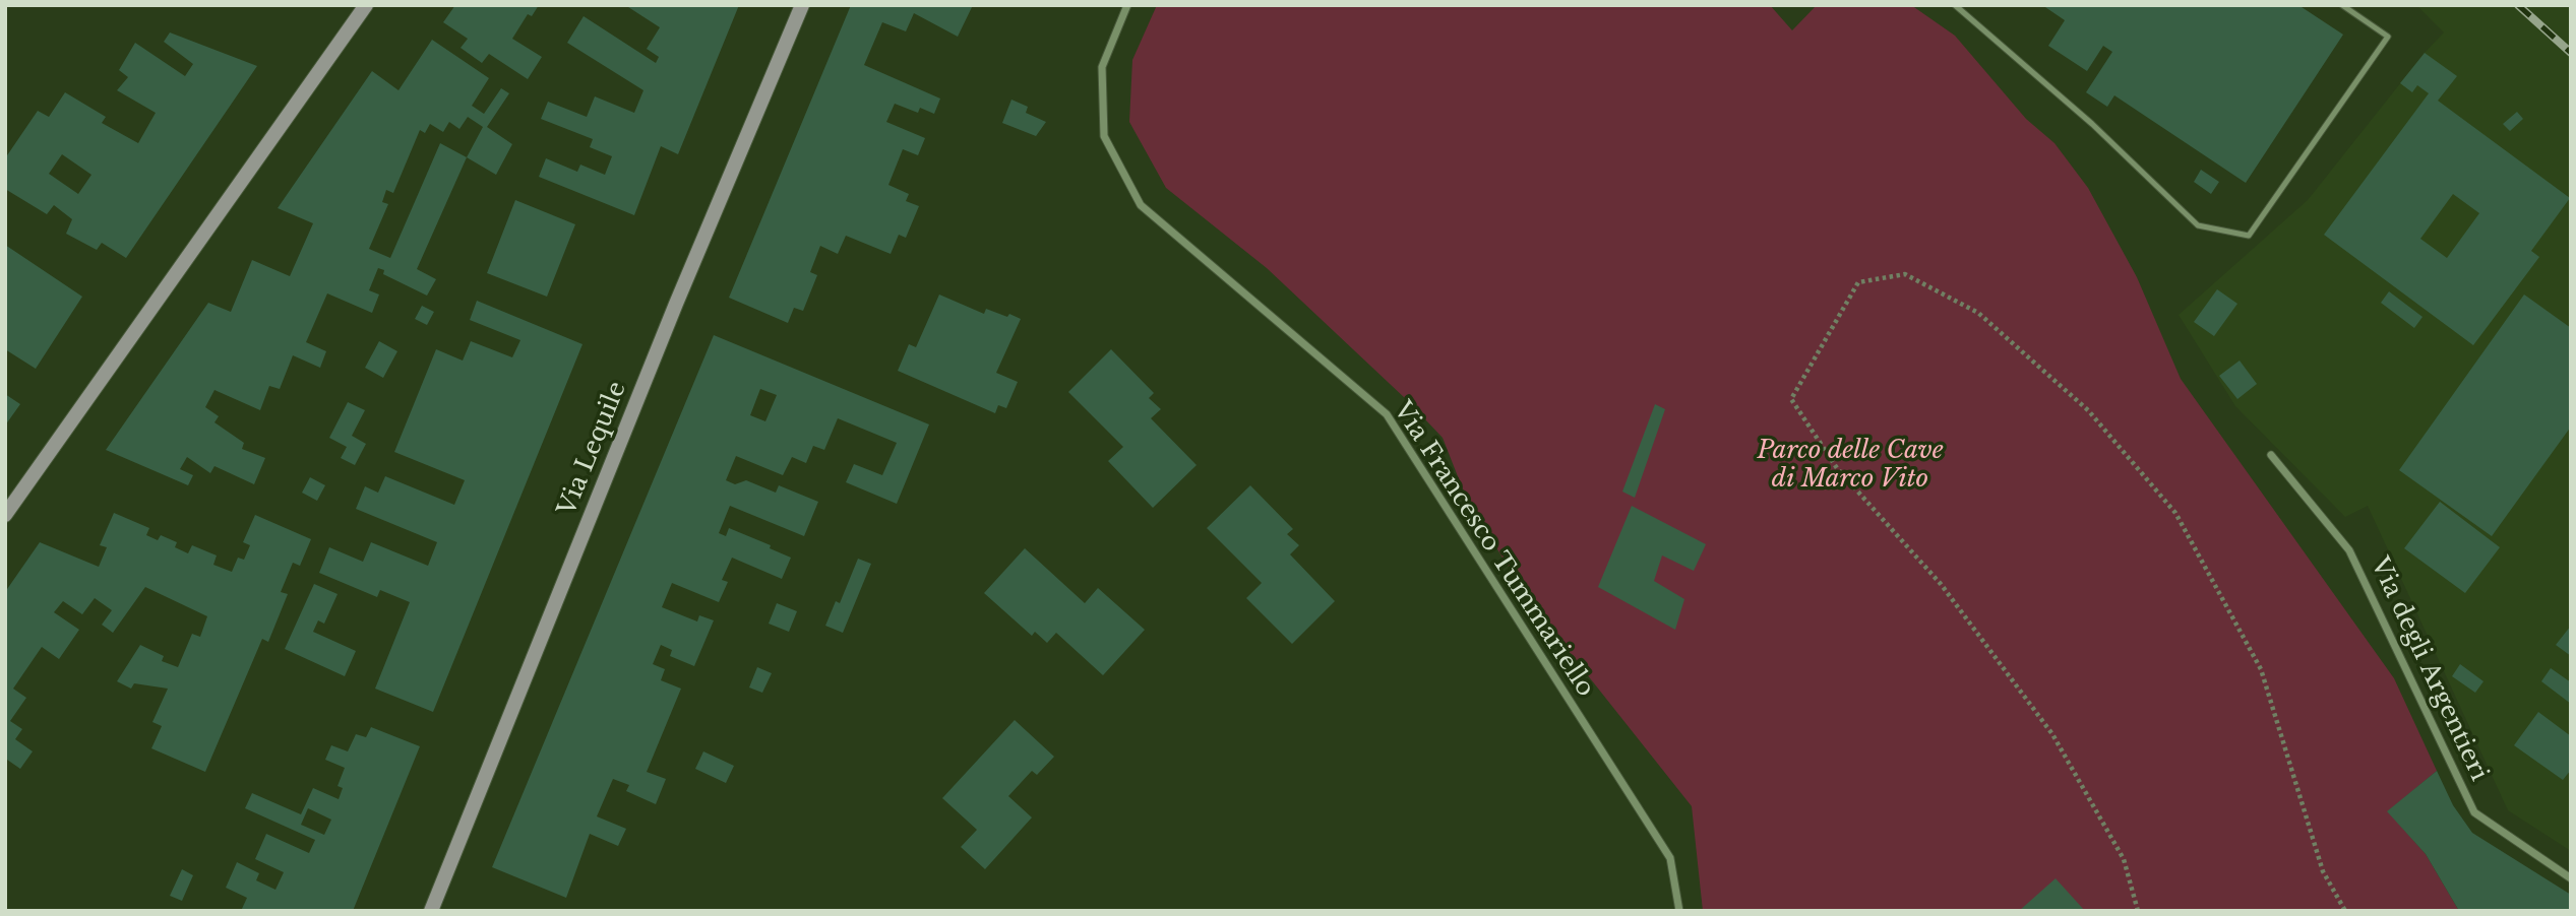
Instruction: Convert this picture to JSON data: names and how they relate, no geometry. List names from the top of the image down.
{
  "streets": {
    "main road": ["Via Lequile"],
    "street": ["Via Francesco Tummariello", "Via degli Argentieri"]
  },
  "parks": ["Parco delle Cave di Marco Vito"]
}
